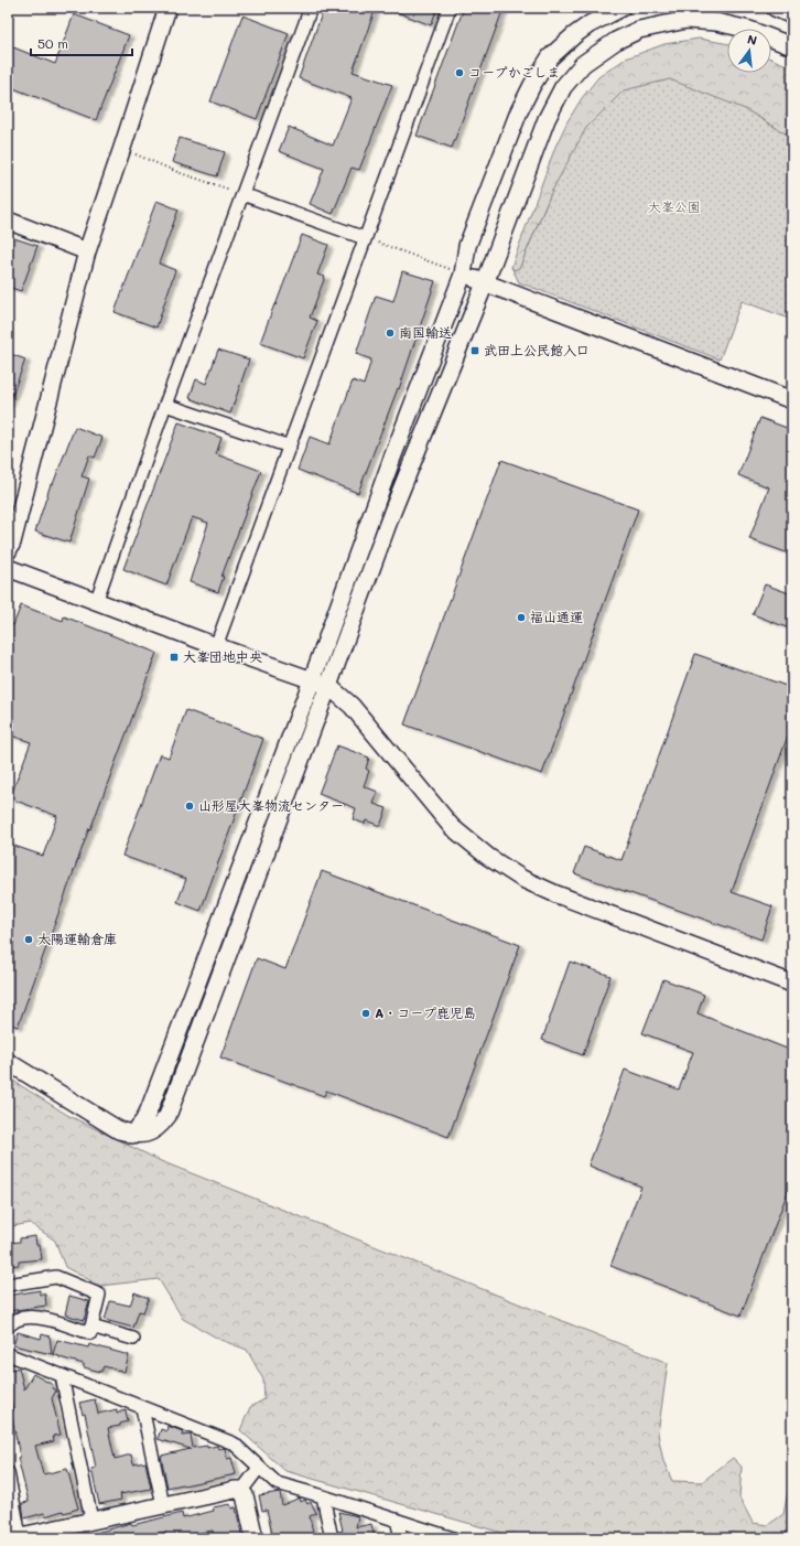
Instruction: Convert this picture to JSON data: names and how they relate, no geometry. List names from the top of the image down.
{
  "parks": ["大峯公園"],
  "places": {
    "other": [
      "コープかごしま",
      "南国輸送",
      "福山通運",
      "山形屋大峯物流センター",
      "太陽運輸倉庫",
      "A・コープ鹿児島"
    ],
    "transit": ["武田上公民館入口", "大峯団地中央"]
  },
  "scale_bar": "50 m",
  "north": "top"
}
